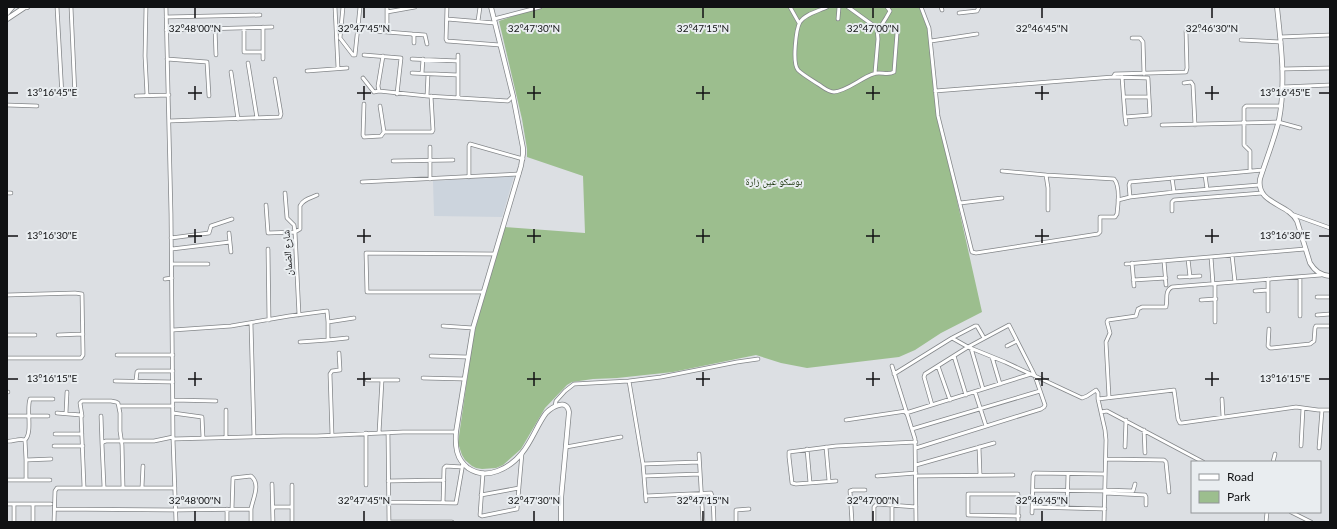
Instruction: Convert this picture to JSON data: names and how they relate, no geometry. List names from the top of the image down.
{
  "streets": {
    "street": ["شارع الضمان"]
  },
  "parks": ["بوسكو عين زارة"],
  "legend": ["Road", "Park"],
  "coordinates": [
    "32°48'00\"N",
    "32°47'45\"N",
    "32°47'30\"N",
    "32°47'15\"N",
    "32°47'00\"N",
    "32°46'45\"N",
    "32°46'30\"N",
    "13°16'45\"E",
    "13°16'30\"E",
    "13°16'15\"E"
  ]
}
